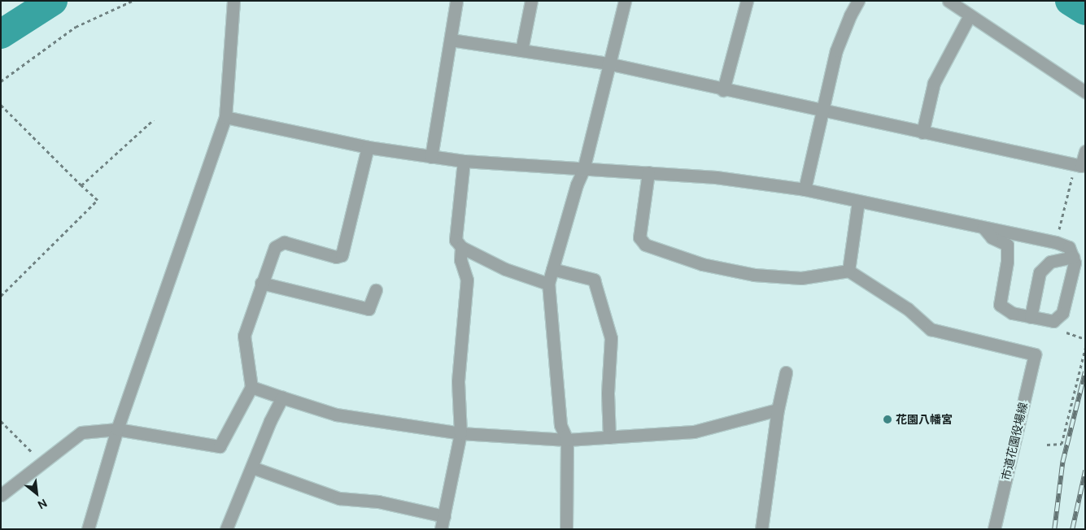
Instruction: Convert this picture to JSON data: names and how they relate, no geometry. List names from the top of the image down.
{
  "streets": {
    "street": ["市道花園役場線"]
  },
  "places": ["花園八幡宮"],
  "north": "bottom right"
}
